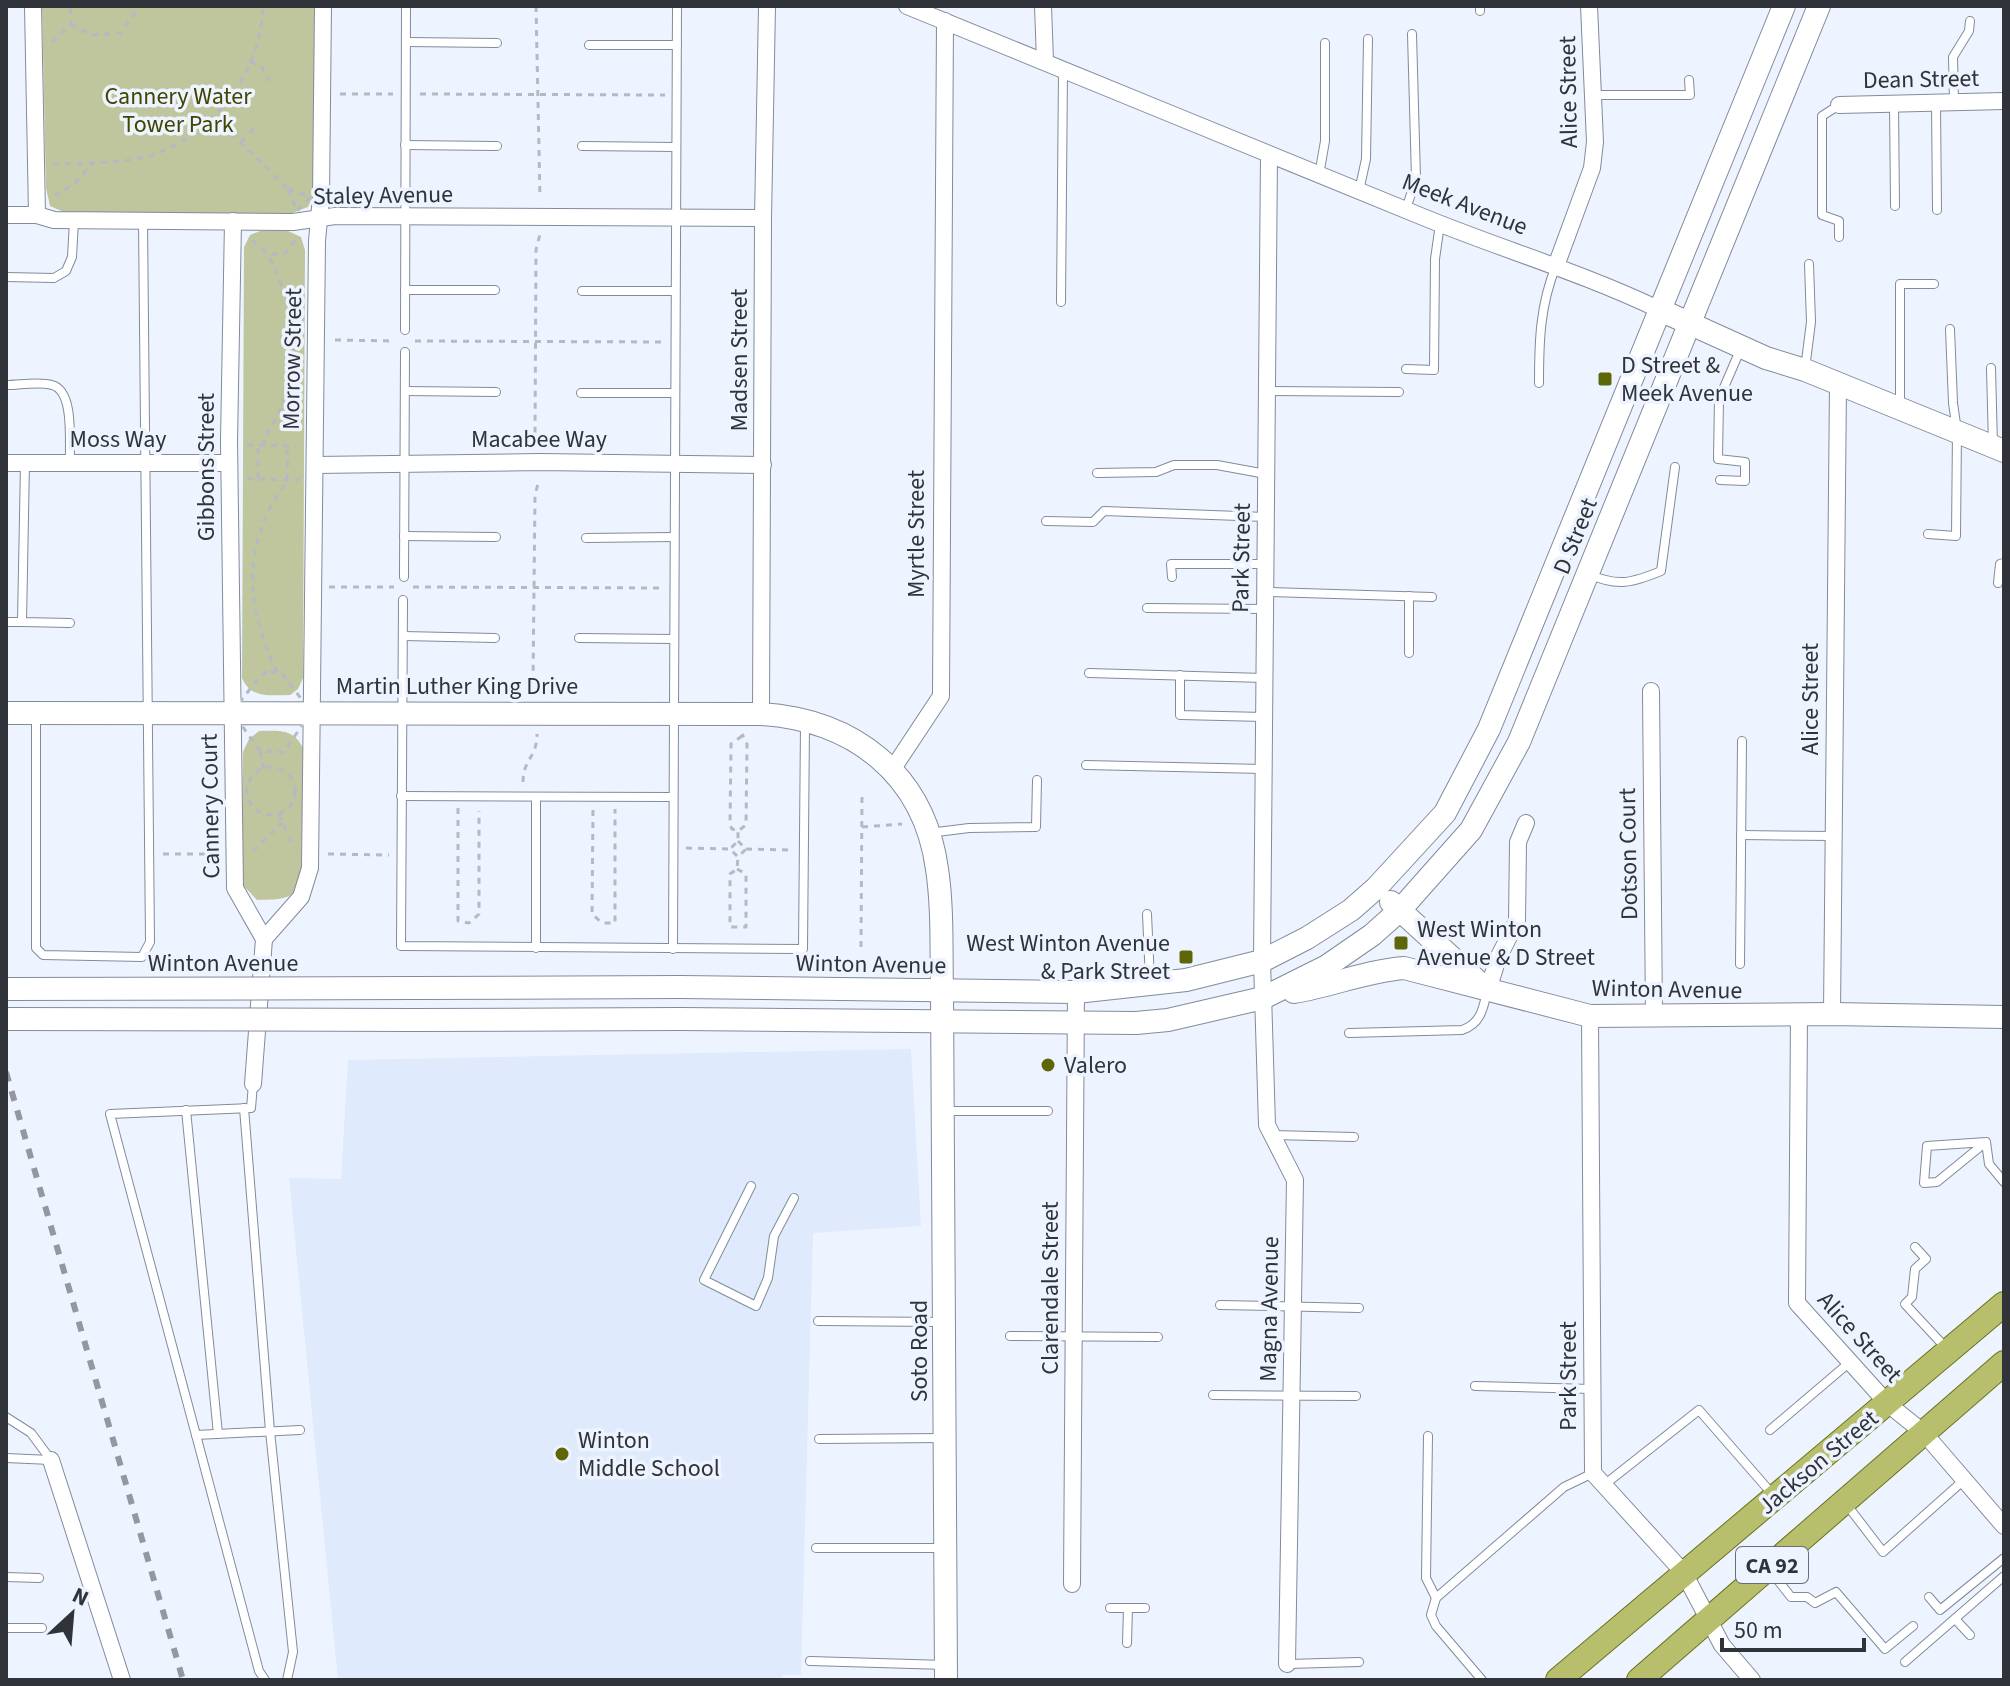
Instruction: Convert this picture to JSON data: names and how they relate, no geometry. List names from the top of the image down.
{
  "streets": {
    "main road": [
      "Meek Avenue",
      "D Street",
      "Martin Luther King Drive",
      "Winton Avenue",
      "Soto Road",
      "Jackson Street",
      "CA 92"
    ],
    "street": [
      "Dean Street",
      "Alice Street",
      "Staley Avenue",
      "Morrow Street",
      "Madsen Street",
      "Moss Way",
      "Macabee Way",
      "Gibbons Street",
      "Myrtle Street",
      "Park Street",
      "Cannery Court",
      "Dotson Court",
      "Clarendale Street",
      "Magna Avenue"
    ]
  },
  "crossings": [
    ["Alice Street", "Meek Avenue"],
    ["Alice Street", "Winton Avenue"],
    ["Alice Street", "Jackson Street"],
    ["Staley Avenue", "Morrow Street"],
    ["Staley Avenue", "Madsen Street"],
    ["Staley Avenue", "Gibbons Street"],
    ["Meek Avenue", "Myrtle Street"],
    ["Meek Avenue", "D Street"],
    ["Meek Avenue", "Park Street"],
    ["Morrow Street", "Macabee Way"],
    ["Morrow Street", "Martin Luther King Drive"],
    ["Madsen Street", "Macabee Way"],
    ["Madsen Street", "Martin Luther King Drive"],
    ["Moss Way", "Gibbons Street"],
    ["Gibbons Street", "Martin Luther King Drive"],
    ["Gibbons Street", "Cannery Court"],
    ["Myrtle Street", "Martin Luther King Drive"],
    ["D Street", "Winton Avenue"],
    ["D Street", "Magna Avenue"],
    ["Park Street", "Winton Avenue"],
    ["Park Street", "Magna Avenue"],
    ["Martin Luther King Drive", "Cannery Court"],
    ["Dotson Court", "Winton Avenue"],
    ["Winton Avenue", "Clarendale Street"],
    ["Winton Avenue", "Magna Avenue"]
  ],
  "parks": ["Cannery Water Tower Park"],
  "places": {
    "transit": ["D Street & Meek Avenue", "West Winton Avenue & D Street", "West Winton Avenue & Park Street"],
    "other": ["Valero", "Winton Middle School"]
  },
  "scale_bar": "50 m",
  "north": "top right"
}
